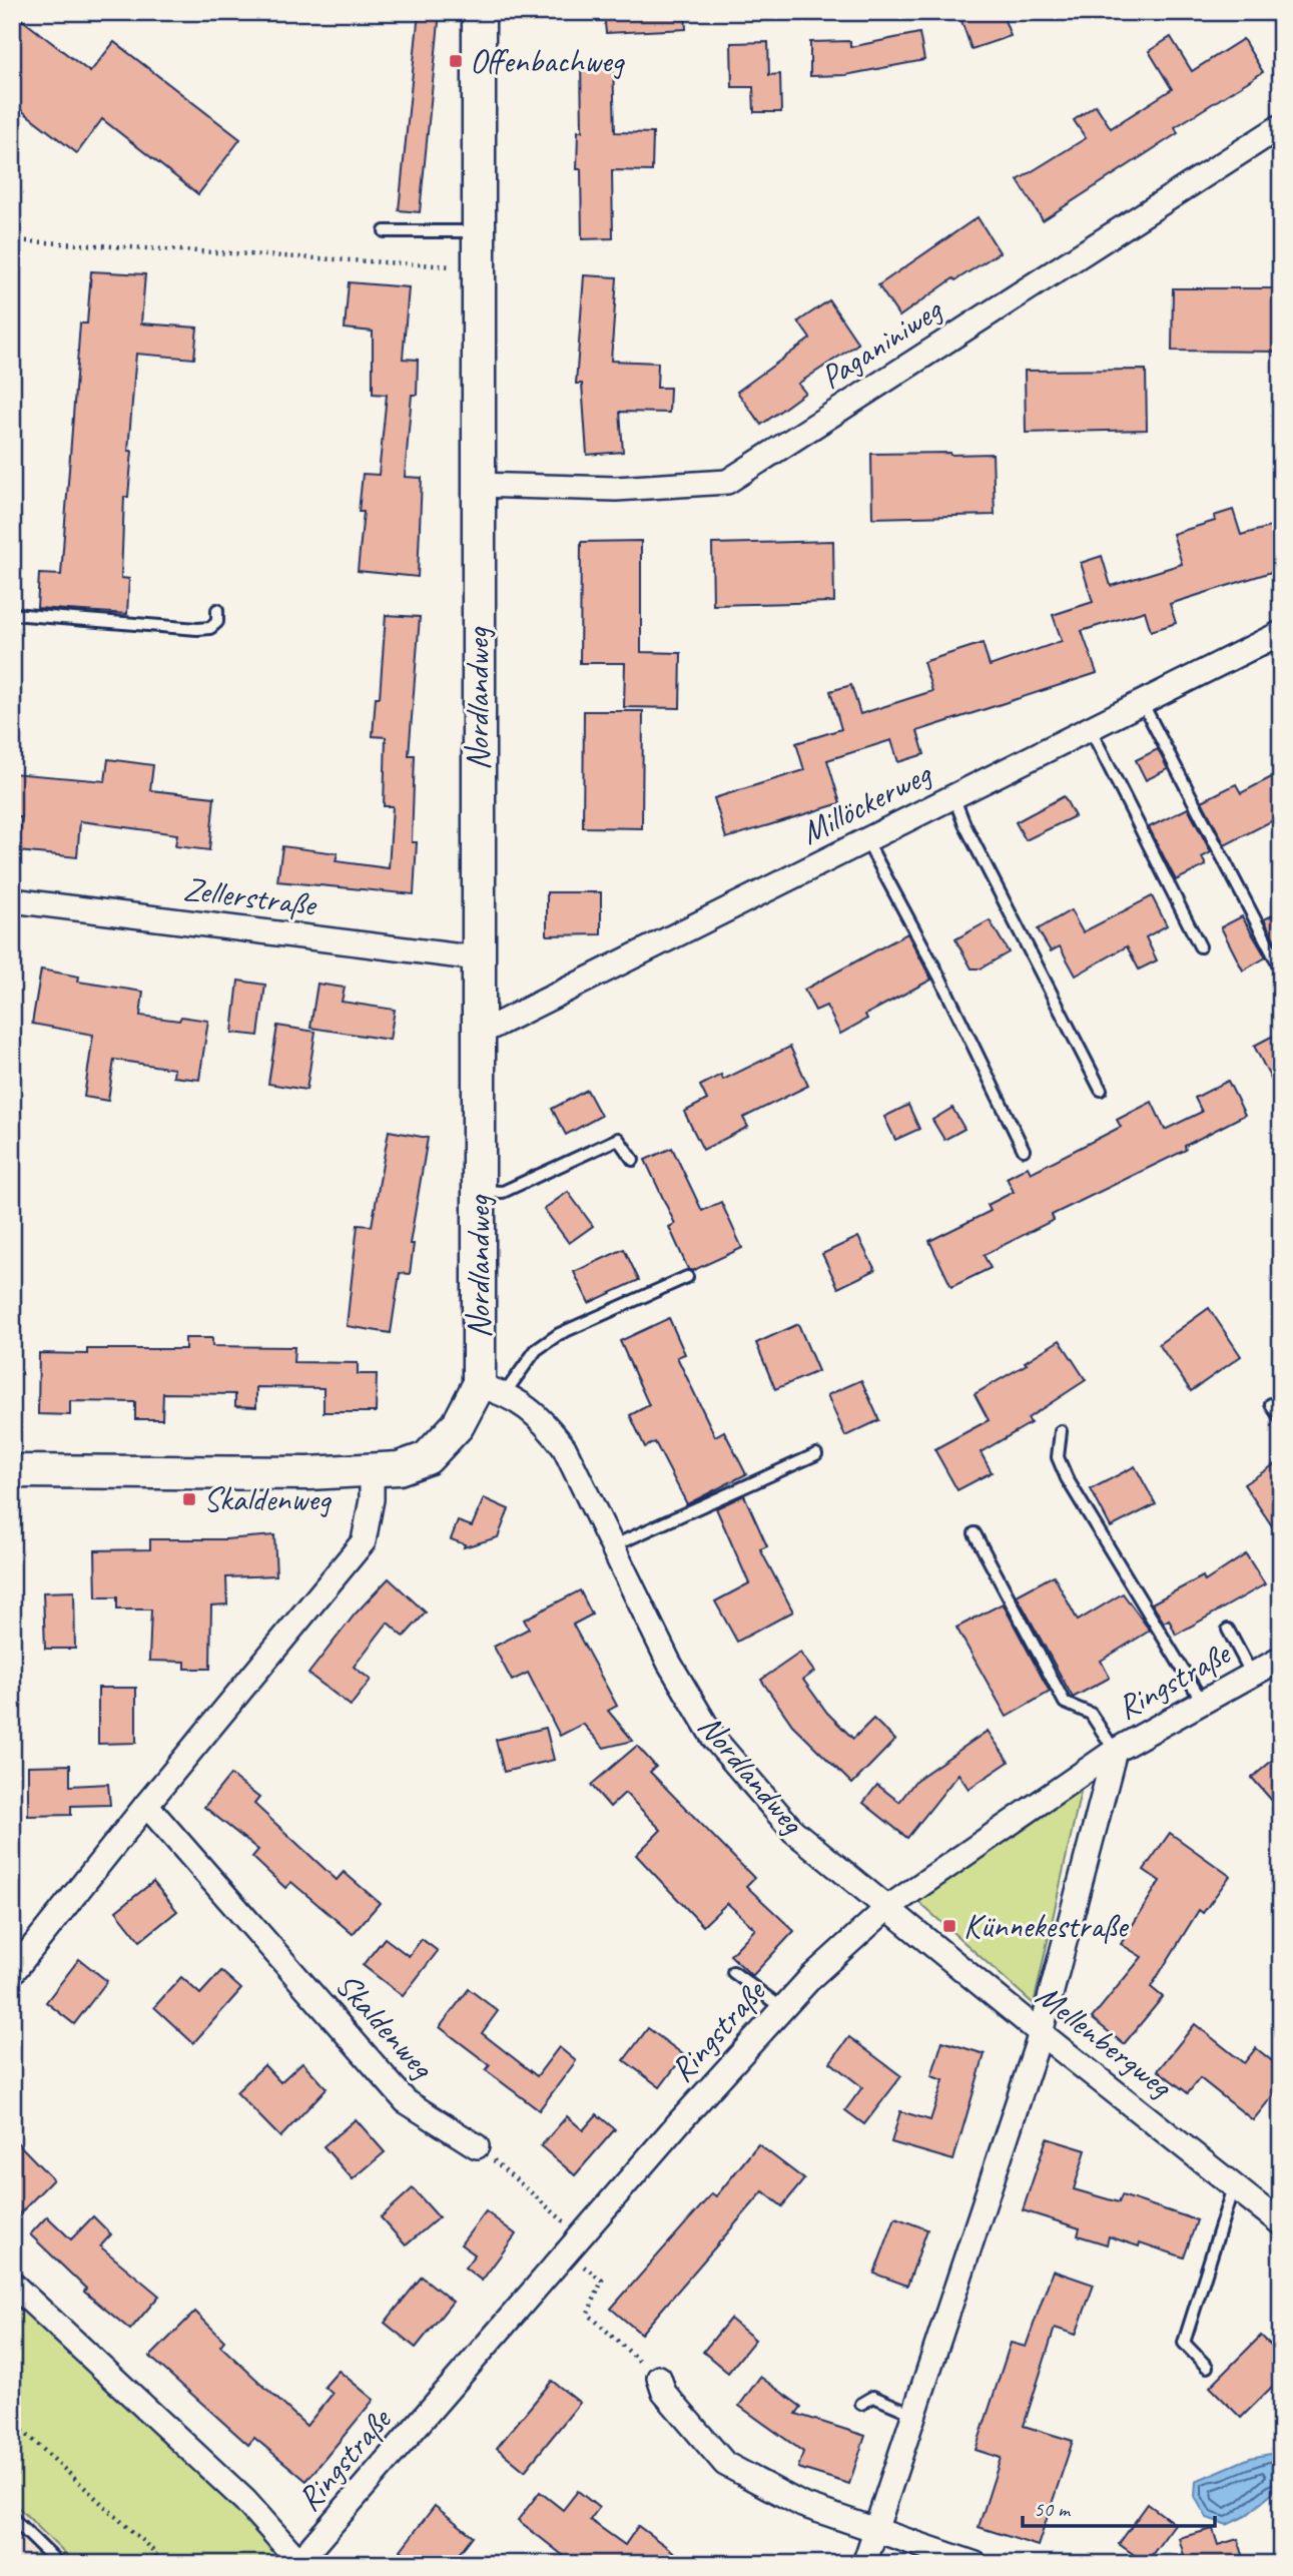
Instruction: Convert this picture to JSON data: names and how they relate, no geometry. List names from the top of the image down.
{
  "streets": {
    "street": [
      "Paganiniweg",
      "Nordlandweg",
      "Millöckerweg",
      "Zellerstraße",
      "Ringstraße",
      "Skaldenweg",
      "Mellenbergweg"
    ]
  },
  "crossings": [
    ["Paganiniweg", "Nordlandweg"],
    ["Nordlandweg", "Millöckerweg"],
    ["Nordlandweg", "Zellerstraße"],
    ["Nordlandweg", "Ringstraße"],
    ["Nordlandweg", "Mellenbergweg"],
    ["Ringstraße", "Mellenbergweg"]
  ],
  "places": {
    "transit": ["Offenbachweg", "Skaldenweg", "Künnekestraße"]
  },
  "scale_bar": "50 m"
}
